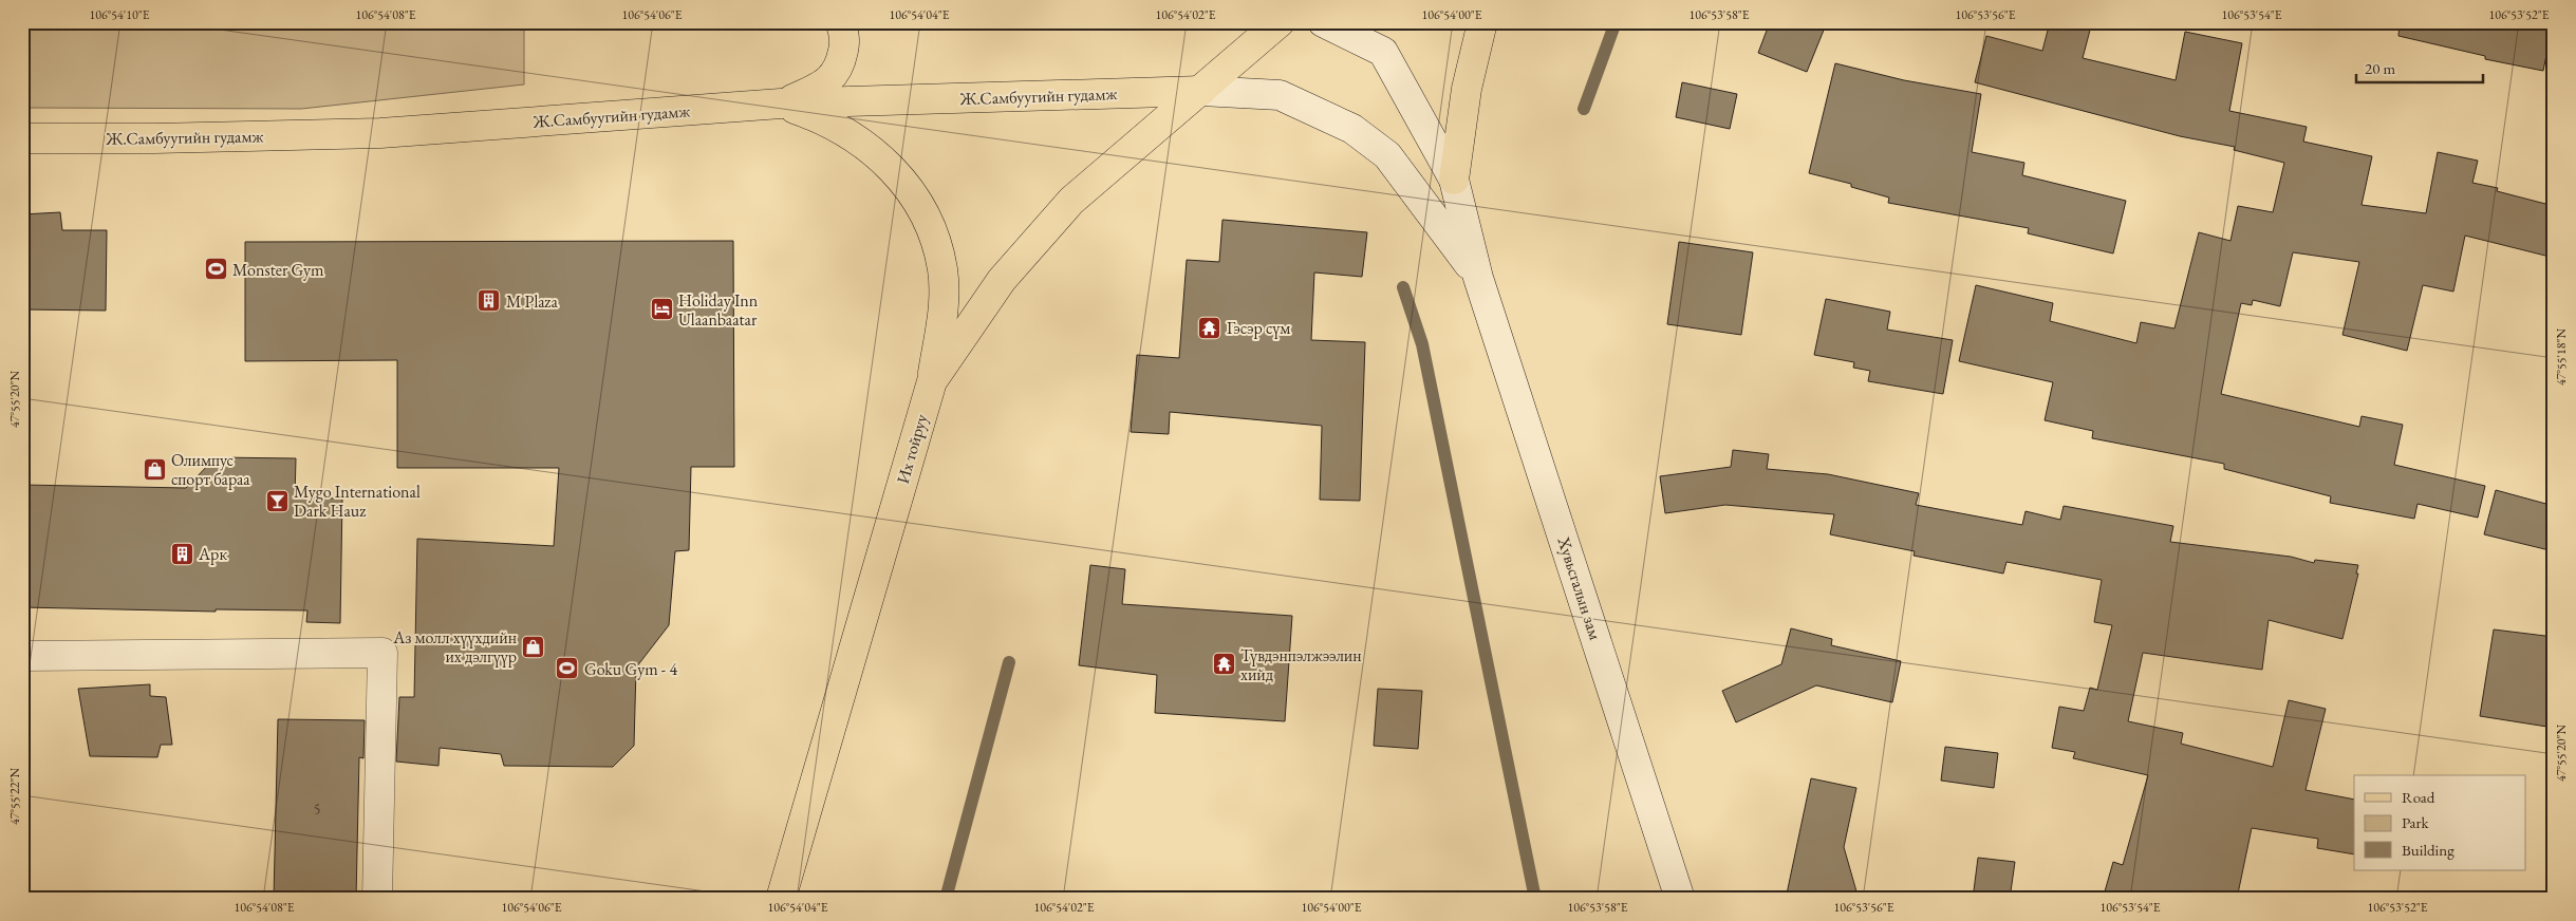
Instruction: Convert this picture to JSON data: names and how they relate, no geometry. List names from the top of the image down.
{
  "streets": {
    "main road": ["Ж.Самбуугийн гудамж", "Их тойруу", "Хувьсгалын зам"]
  },
  "crossings": [
    ["Ж.Самбуугийн гудамж", "Их тойруу"]
  ],
  "places": {
    "sports": ["Monster Gym", "Goku Gym - 4"],
    "building": ["M Plaza", "Арк"],
    "hotel": ["Holiday Inn Ulaanbaatar"],
    "temple": ["Гэсэр сүм", "Түвдэнпэлжээлин хийд"],
    "shop": ["Олимпус спорт бараа", "Аз молл хүүхдийн их дэлгүүр"],
    "bar": ["Mygo International Dark Hauz"]
  },
  "house_numbers": ["5"],
  "legend": ["Road", "Park", "Building"],
  "scale_bar": "20 m",
  "coordinates": [
    "106°54'10\"E",
    "106°54'08\"E",
    "106°54'06\"E",
    "106°54'04\"E",
    "106°54'02\"E",
    "106°54'00\"E",
    "106°53'58\"E",
    "106°53'56\"E",
    "106°53'54\"E",
    "106°53'52\"E",
    "47°55'18\"N",
    "47°55'20\"N",
    "47°55'22\"N"
  ]
}
